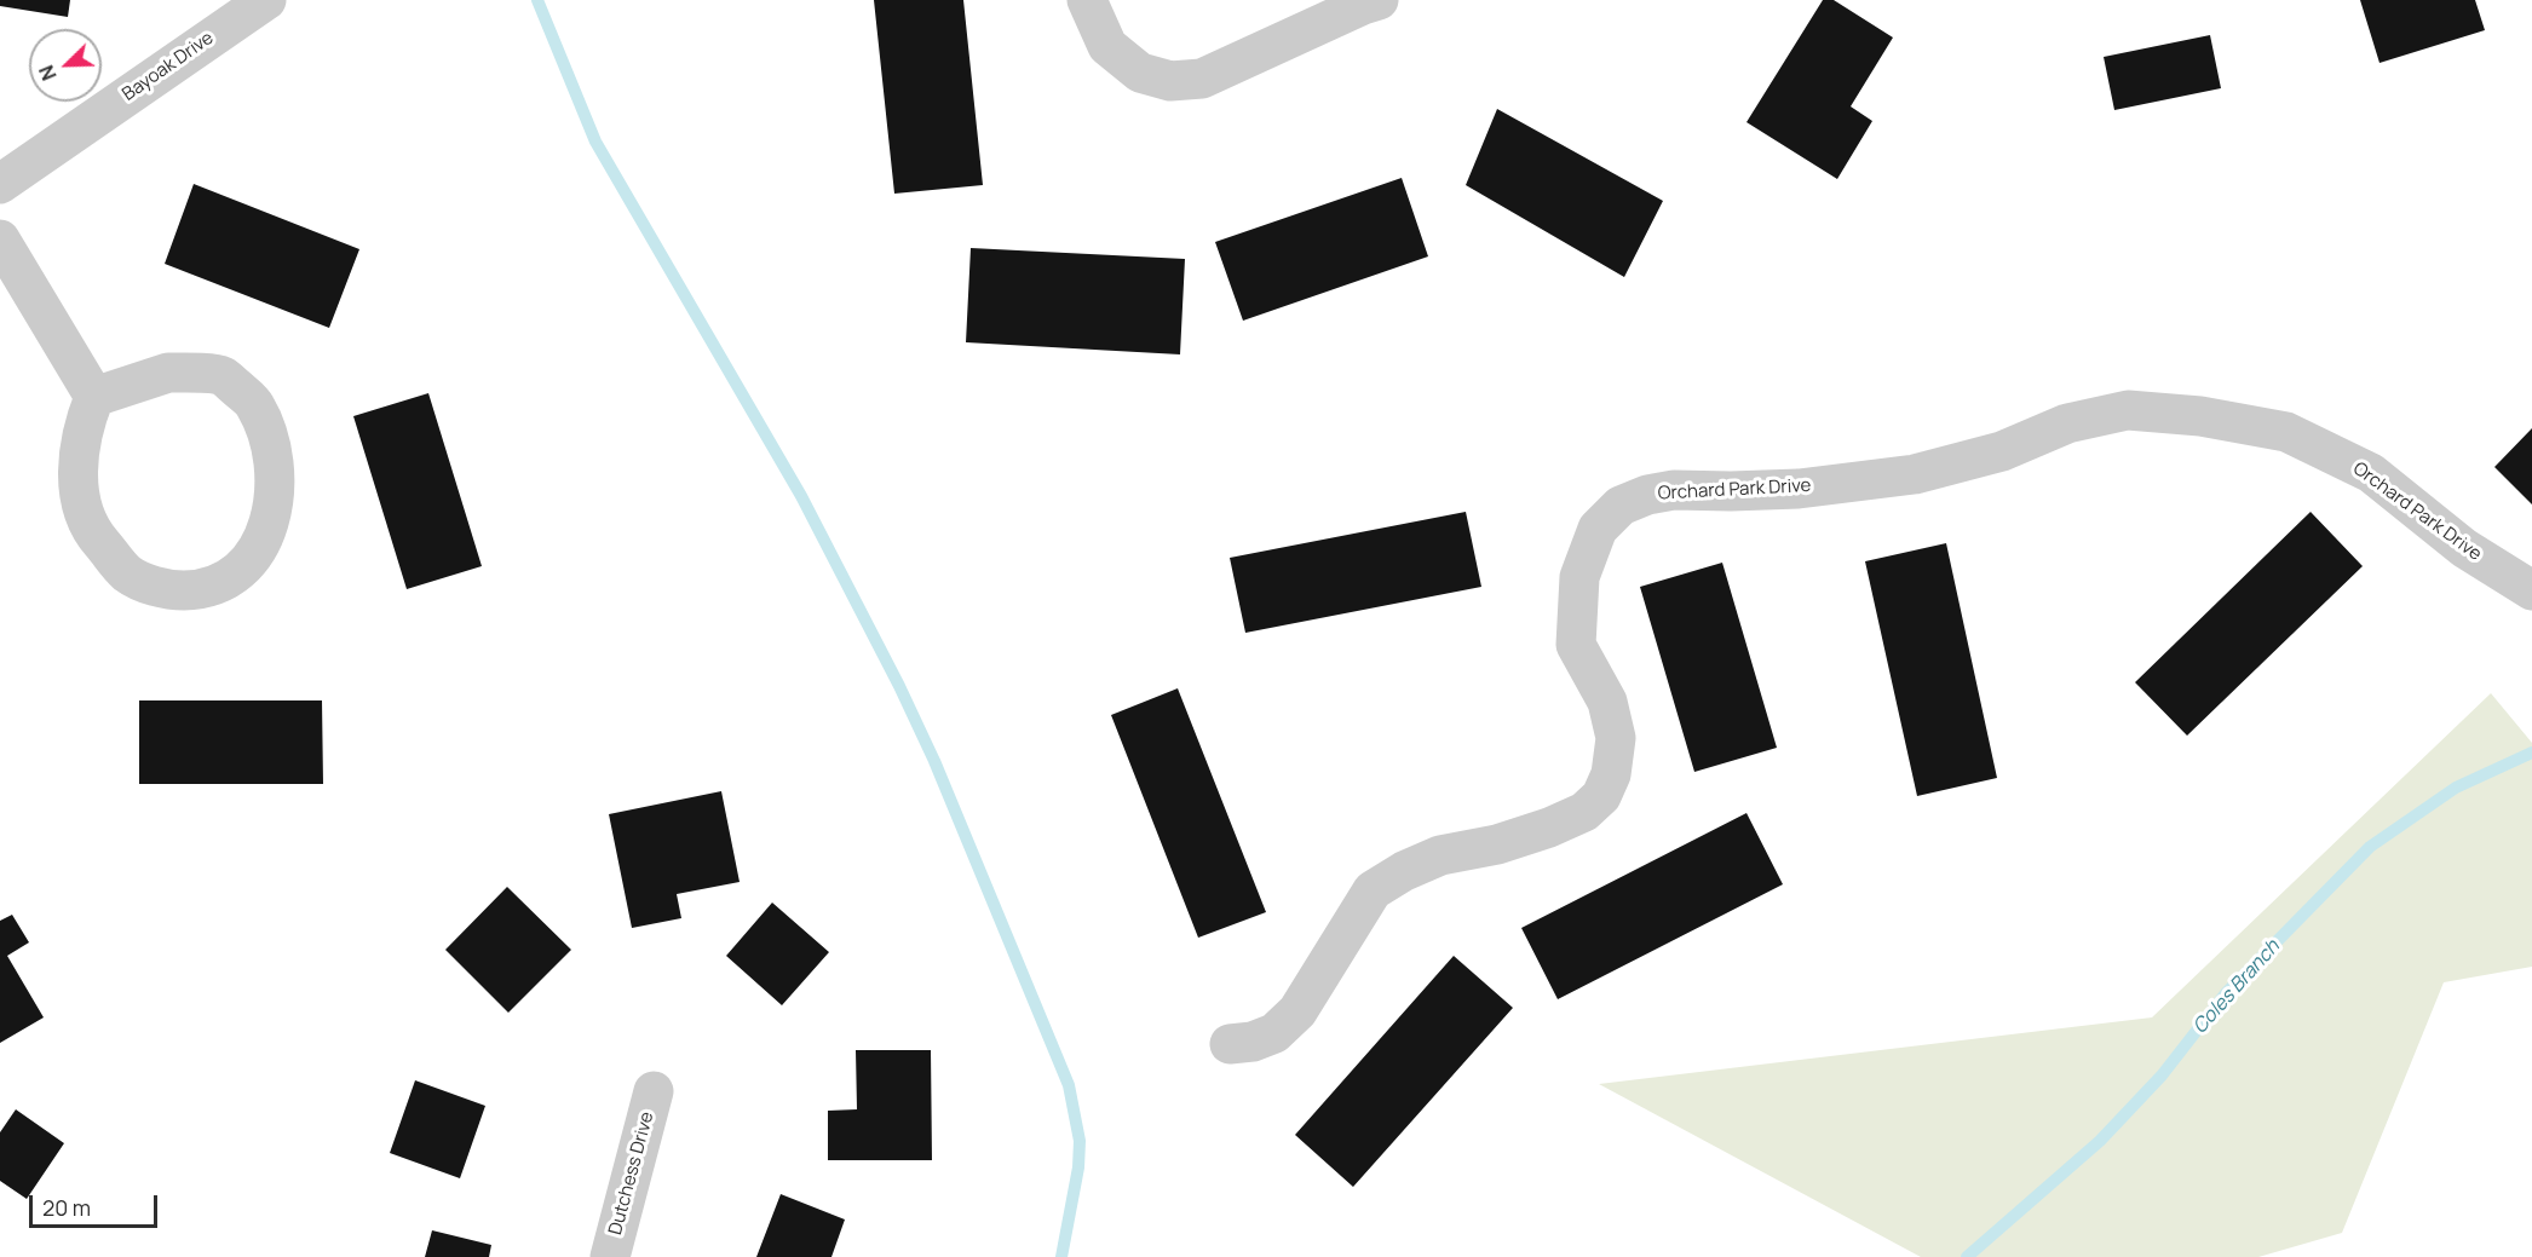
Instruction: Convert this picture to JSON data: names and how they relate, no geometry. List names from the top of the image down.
{
  "streets": {
    "street": ["Bayoak Drive", "Orchard Park Drive", "Dutchess Drive"]
  },
  "water": ["Coles Branch"],
  "scale_bar": "20 m",
  "north": "bottom left"
}
